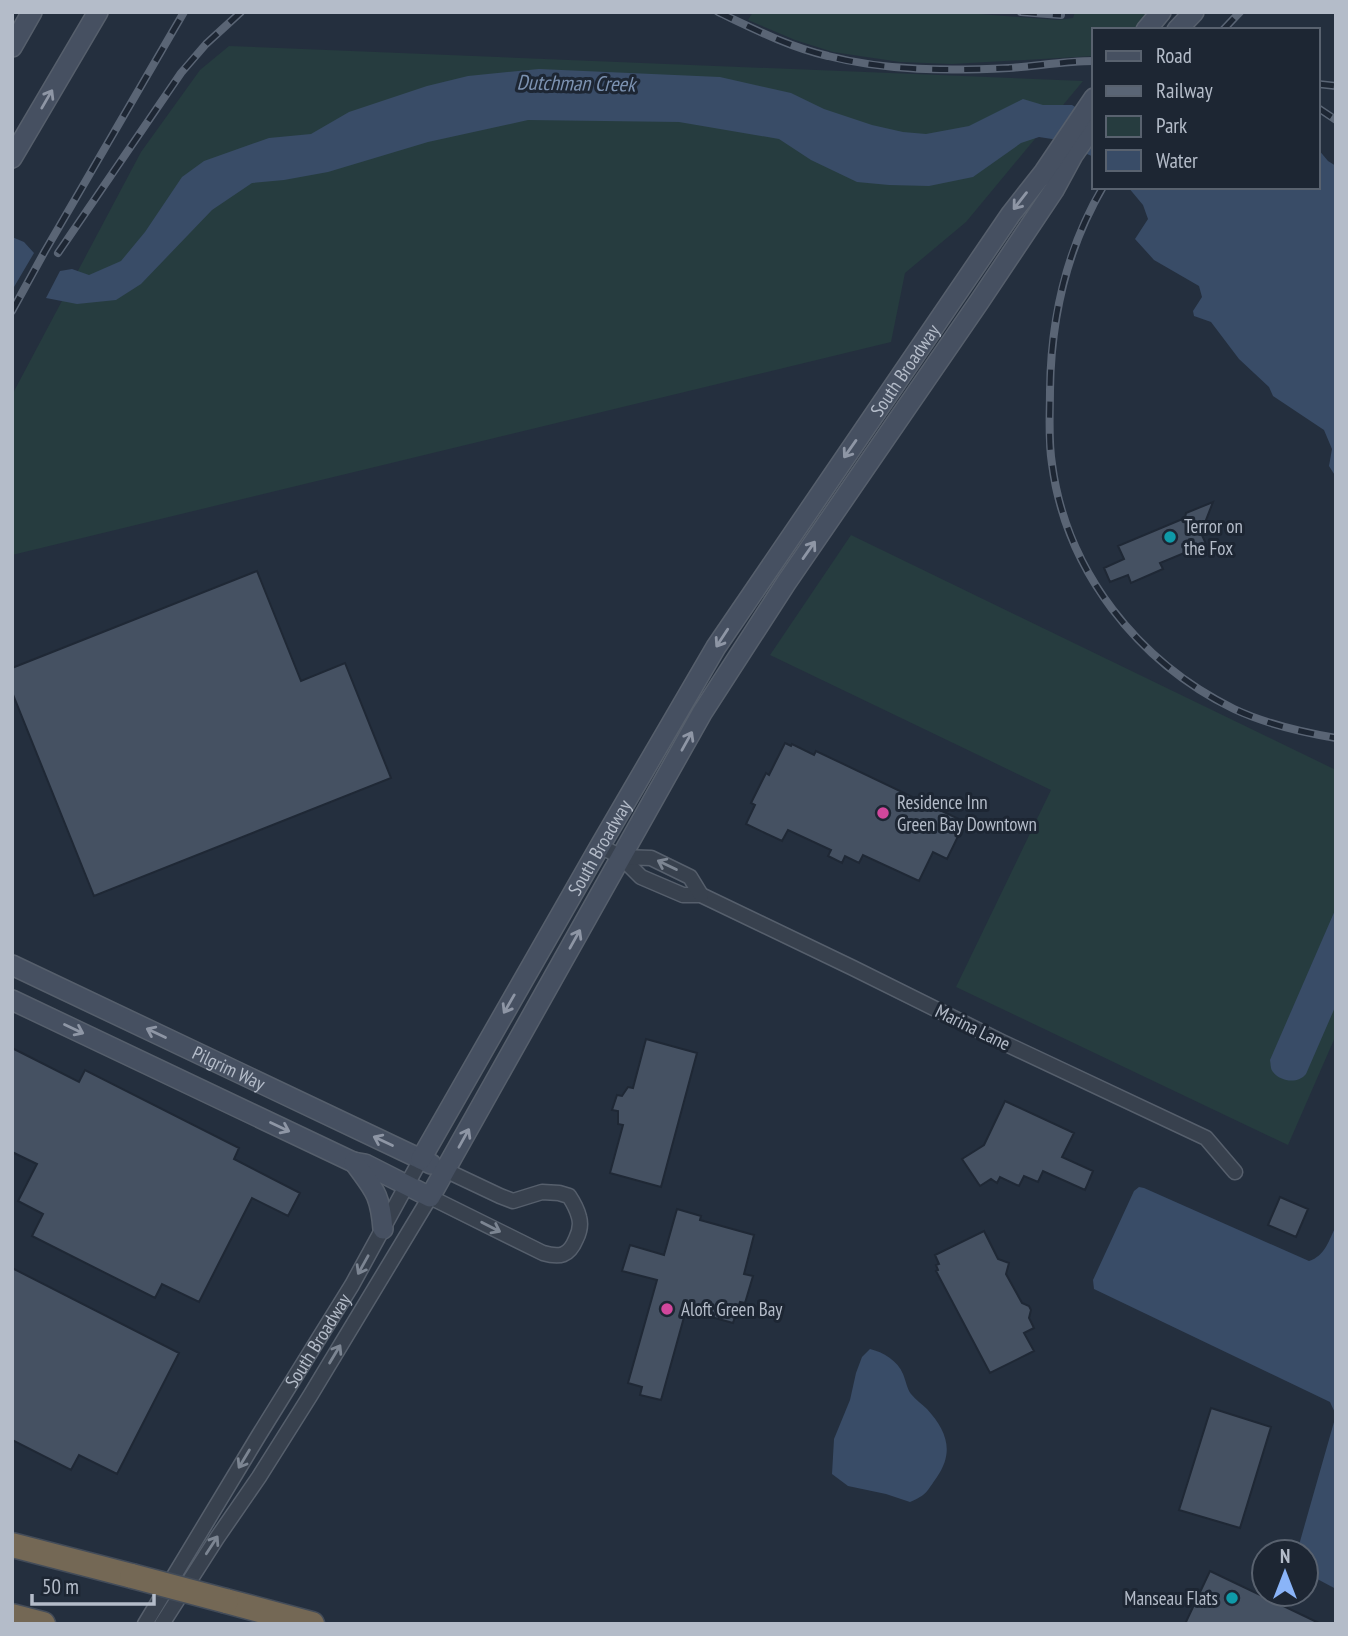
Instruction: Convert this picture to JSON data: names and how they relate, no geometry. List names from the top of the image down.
{
  "streets": {
    "street": ["South Broadway", "Marina Lane", "Pilgrim Way"]
  },
  "crossings": [
    ["South Broadway", "Marina Lane"],
    ["South Broadway", "Pilgrim Way"]
  ],
  "water": ["Dutchman Creek"],
  "places": [
    "Terror on the Fox",
    "Residence Inn Green Bay Downtown",
    "Aloft Green Bay",
    "Manseau Flats"
  ],
  "legend": [
    "Road",
    "Railway",
    "Park",
    "Water"
  ],
  "scale_bar": "50 m",
  "north": "top"
}
